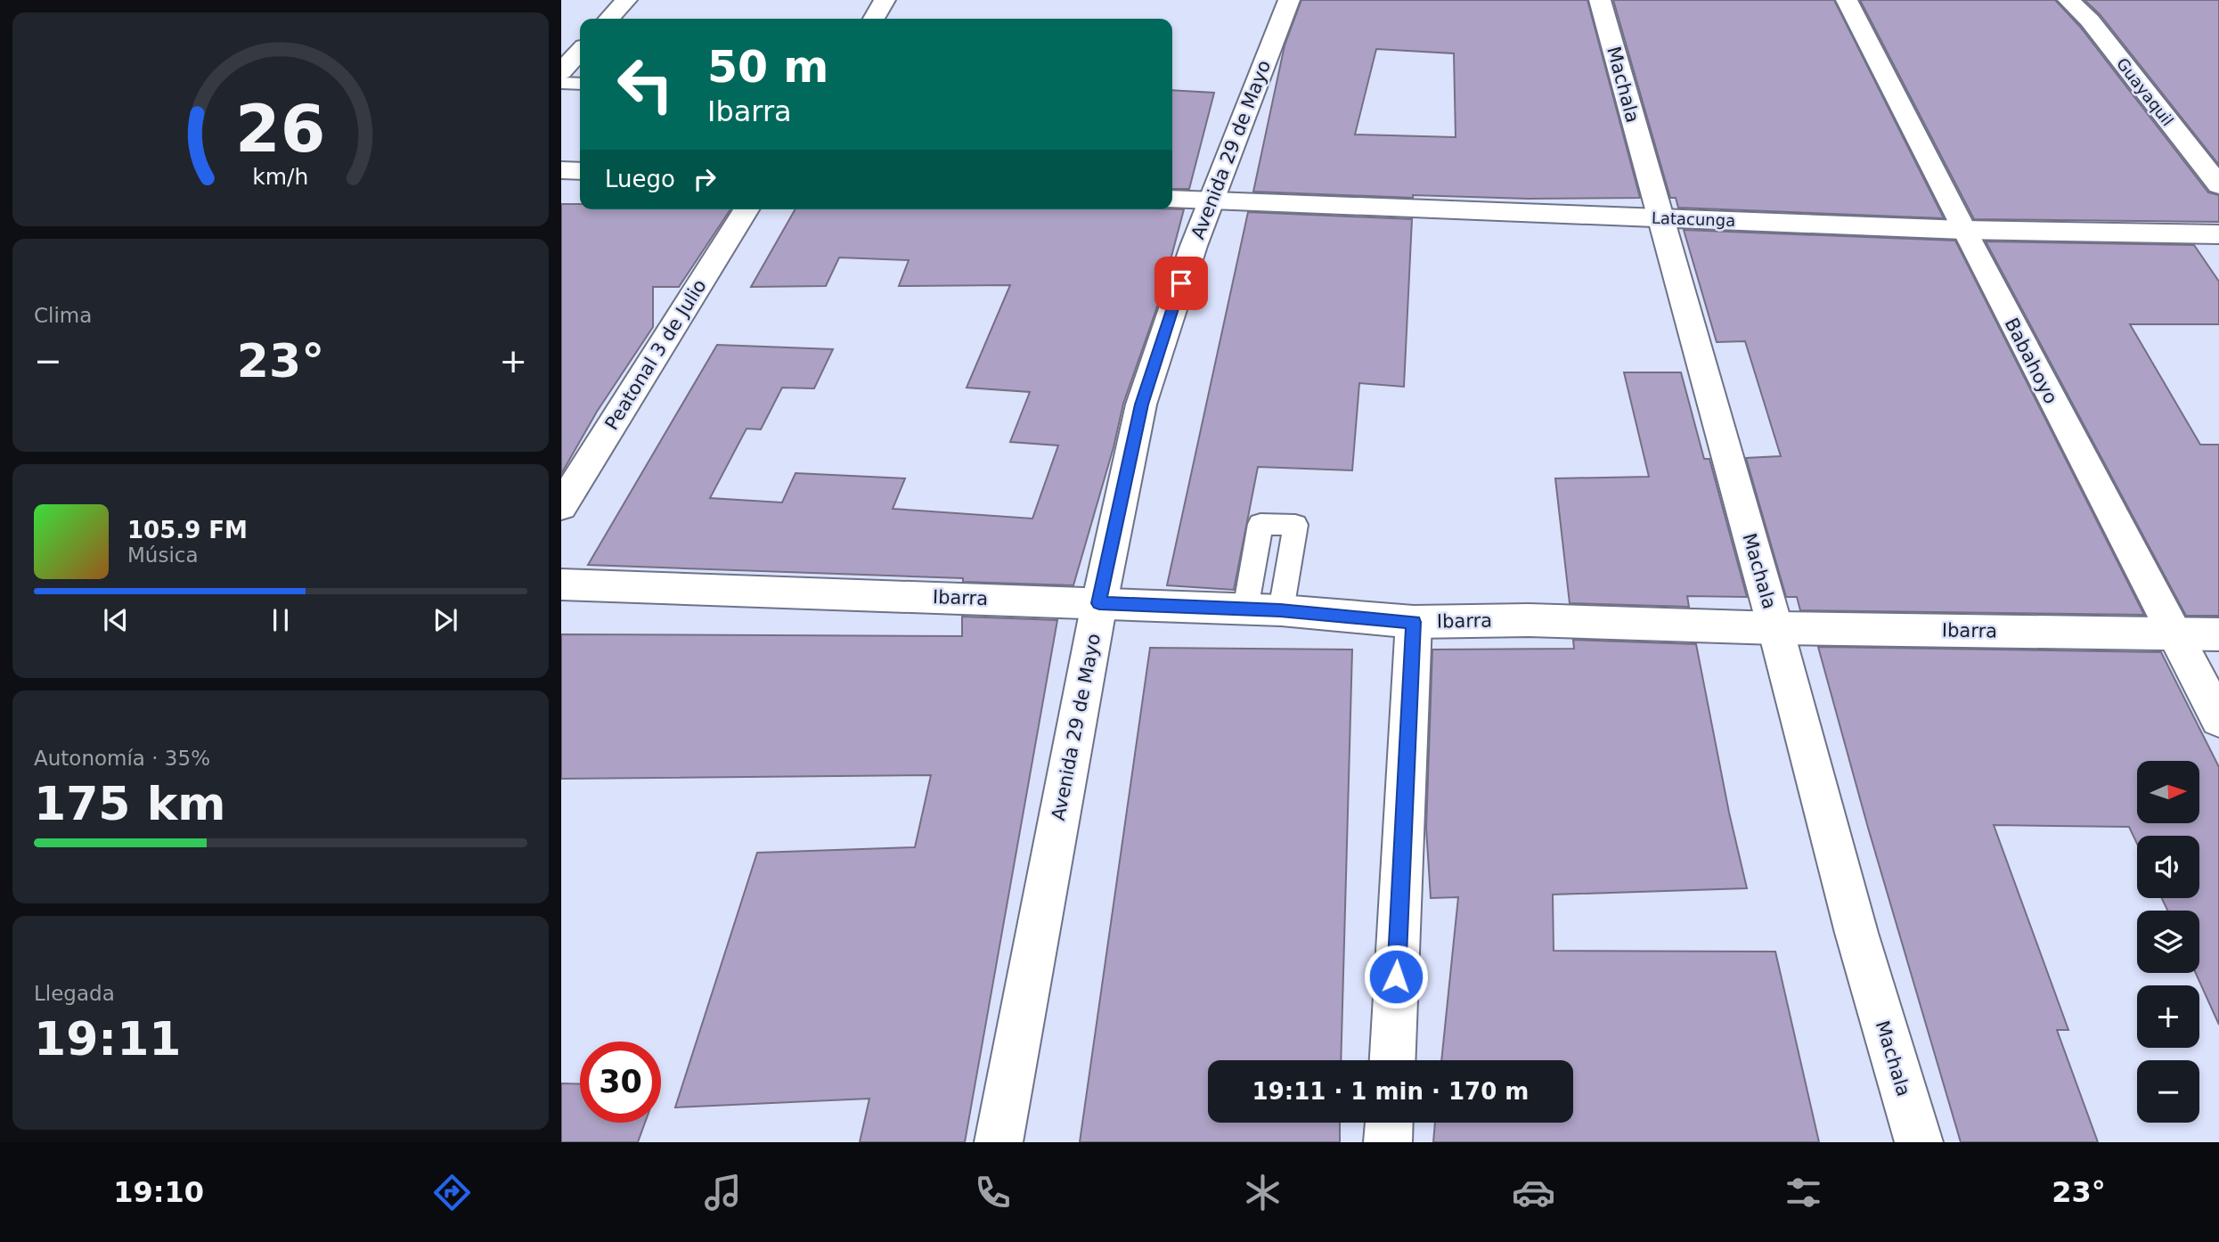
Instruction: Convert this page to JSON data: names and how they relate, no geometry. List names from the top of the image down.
{
  "streets": {
    "street": [
      "Machala",
      "Guayaquil",
      "Avenida 29 de Mayo",
      "Latacunga",
      "Peatonal 3 de Julio",
      "Babahoyo",
      "Ibarra"
    ]
  },
  "crossings": [
    ["Machala", "Latacunga"],
    ["Machala", "Ibarra"],
    ["Avenida 29 de Mayo", "Latacunga"],
    ["Avenida 29 de Mayo", "Ibarra"],
    ["Latacunga", "Babahoyo"],
    ["Babahoyo", "Ibarra"]
  ],
  "north": "right",
  "page": {
    "turn": ["50 m", "Ibarra"],
    "then": "Luego",
    "tile": [
      "Clima",
      ["Autonomía · 35%", "175 km"],
      ["Llegada", "19:11"]
    ],
    "heat": ["−", "23°", "+"],
    "song": ["105.9 FM", "Música"],
    "map_buttons": ["+", "−"],
    "limit": "30",
    "trip": "19:11 · 1 min · 170 m",
    "tabs": ["19:10", "23°"],
    "gauge": ["26", "km/h"]
  }
}
